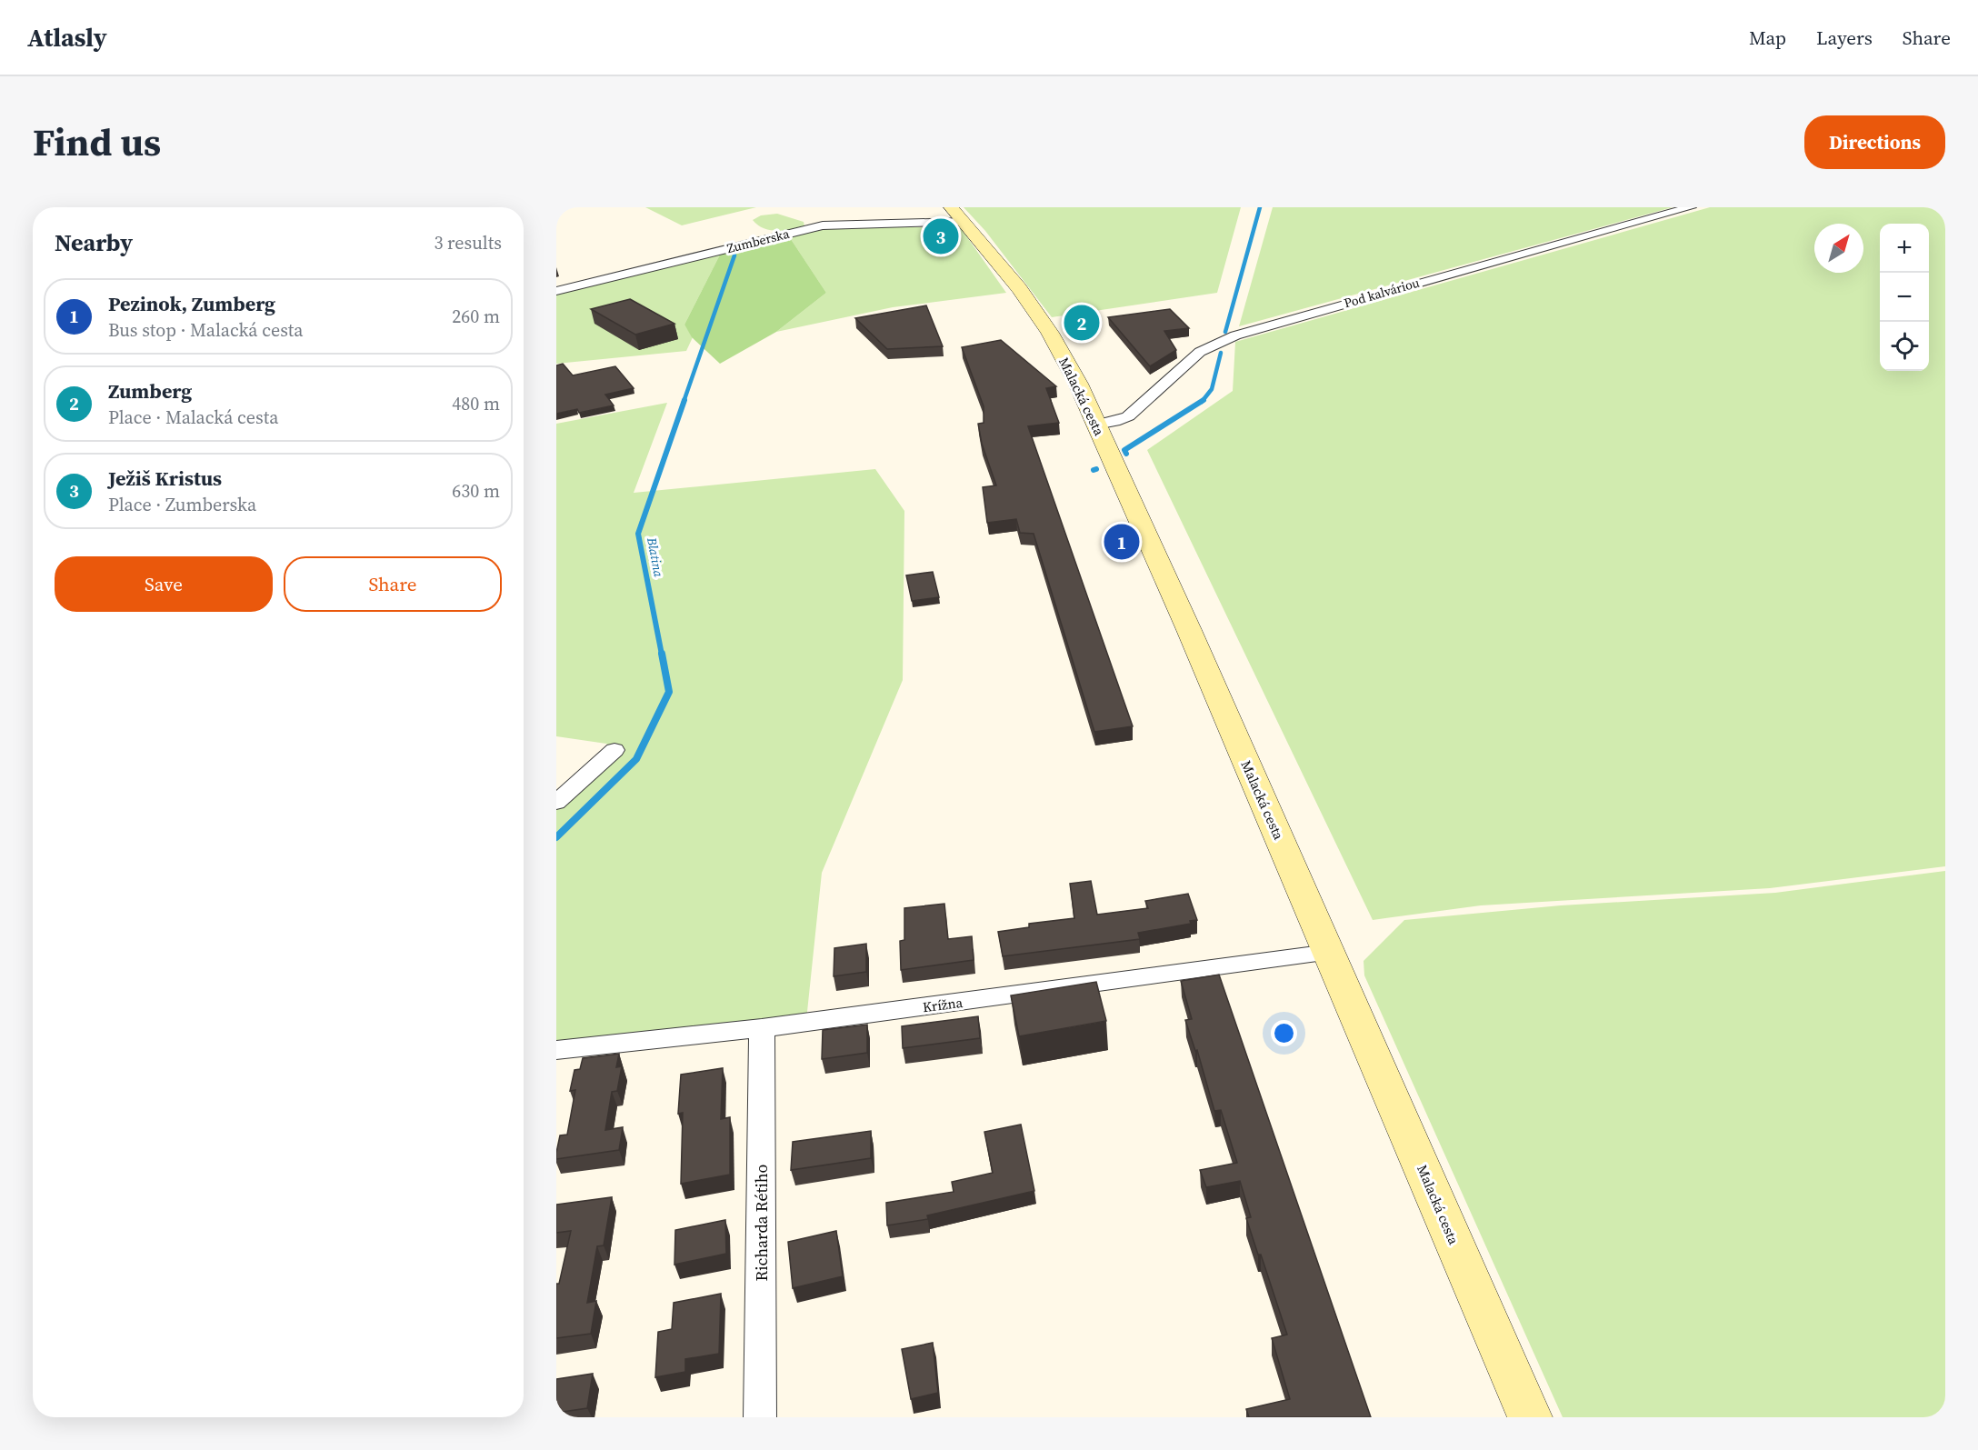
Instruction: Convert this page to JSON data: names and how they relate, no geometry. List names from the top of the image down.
{
  "streets": {
    "main road": ["Malacká cesta"],
    "street": [
      "Zumberska",
      "Pod kalváriou",
      "Krížna",
      "Richarda Rétiho"
    ]
  },
  "crossings": [
    ["Zumberska", "Malacká cesta"],
    ["Pod kalváriou", "Malacká cesta"],
    ["Malacká cesta", "Krížna"],
    ["Krížna", "Richarda Rétiho"]
  ],
  "water": ["Blatina"],
  "north": "top right",
  "page": {
    "header": "Atlasly",
    "nav": ["Map", "Layers", "Share"],
    "title": "Find us",
    "buttons": [
      "Directions",
      ["Save", "Share"]
    ],
    "heading": ["Nearby", "3 results"],
    "pins": ["3", "2", "1"],
    "map_buttons": ["+", "−"],
    "list": [
      {
        "mark": "1",
        "name": "Pezinok, Zumberg",
        "note": "Bus stop · Malacká cesta",
        "value": "260 m"
      },
      {
        "mark": "2",
        "name": "Zumberg",
        "note": "Place · Malacká cesta",
        "value": "480 m"
      },
      {
        "mark": "3",
        "name": "Ježiš Kristus",
        "note": "Place · Zumberska",
        "value": "630 m"
      }
    ]
  }
}
